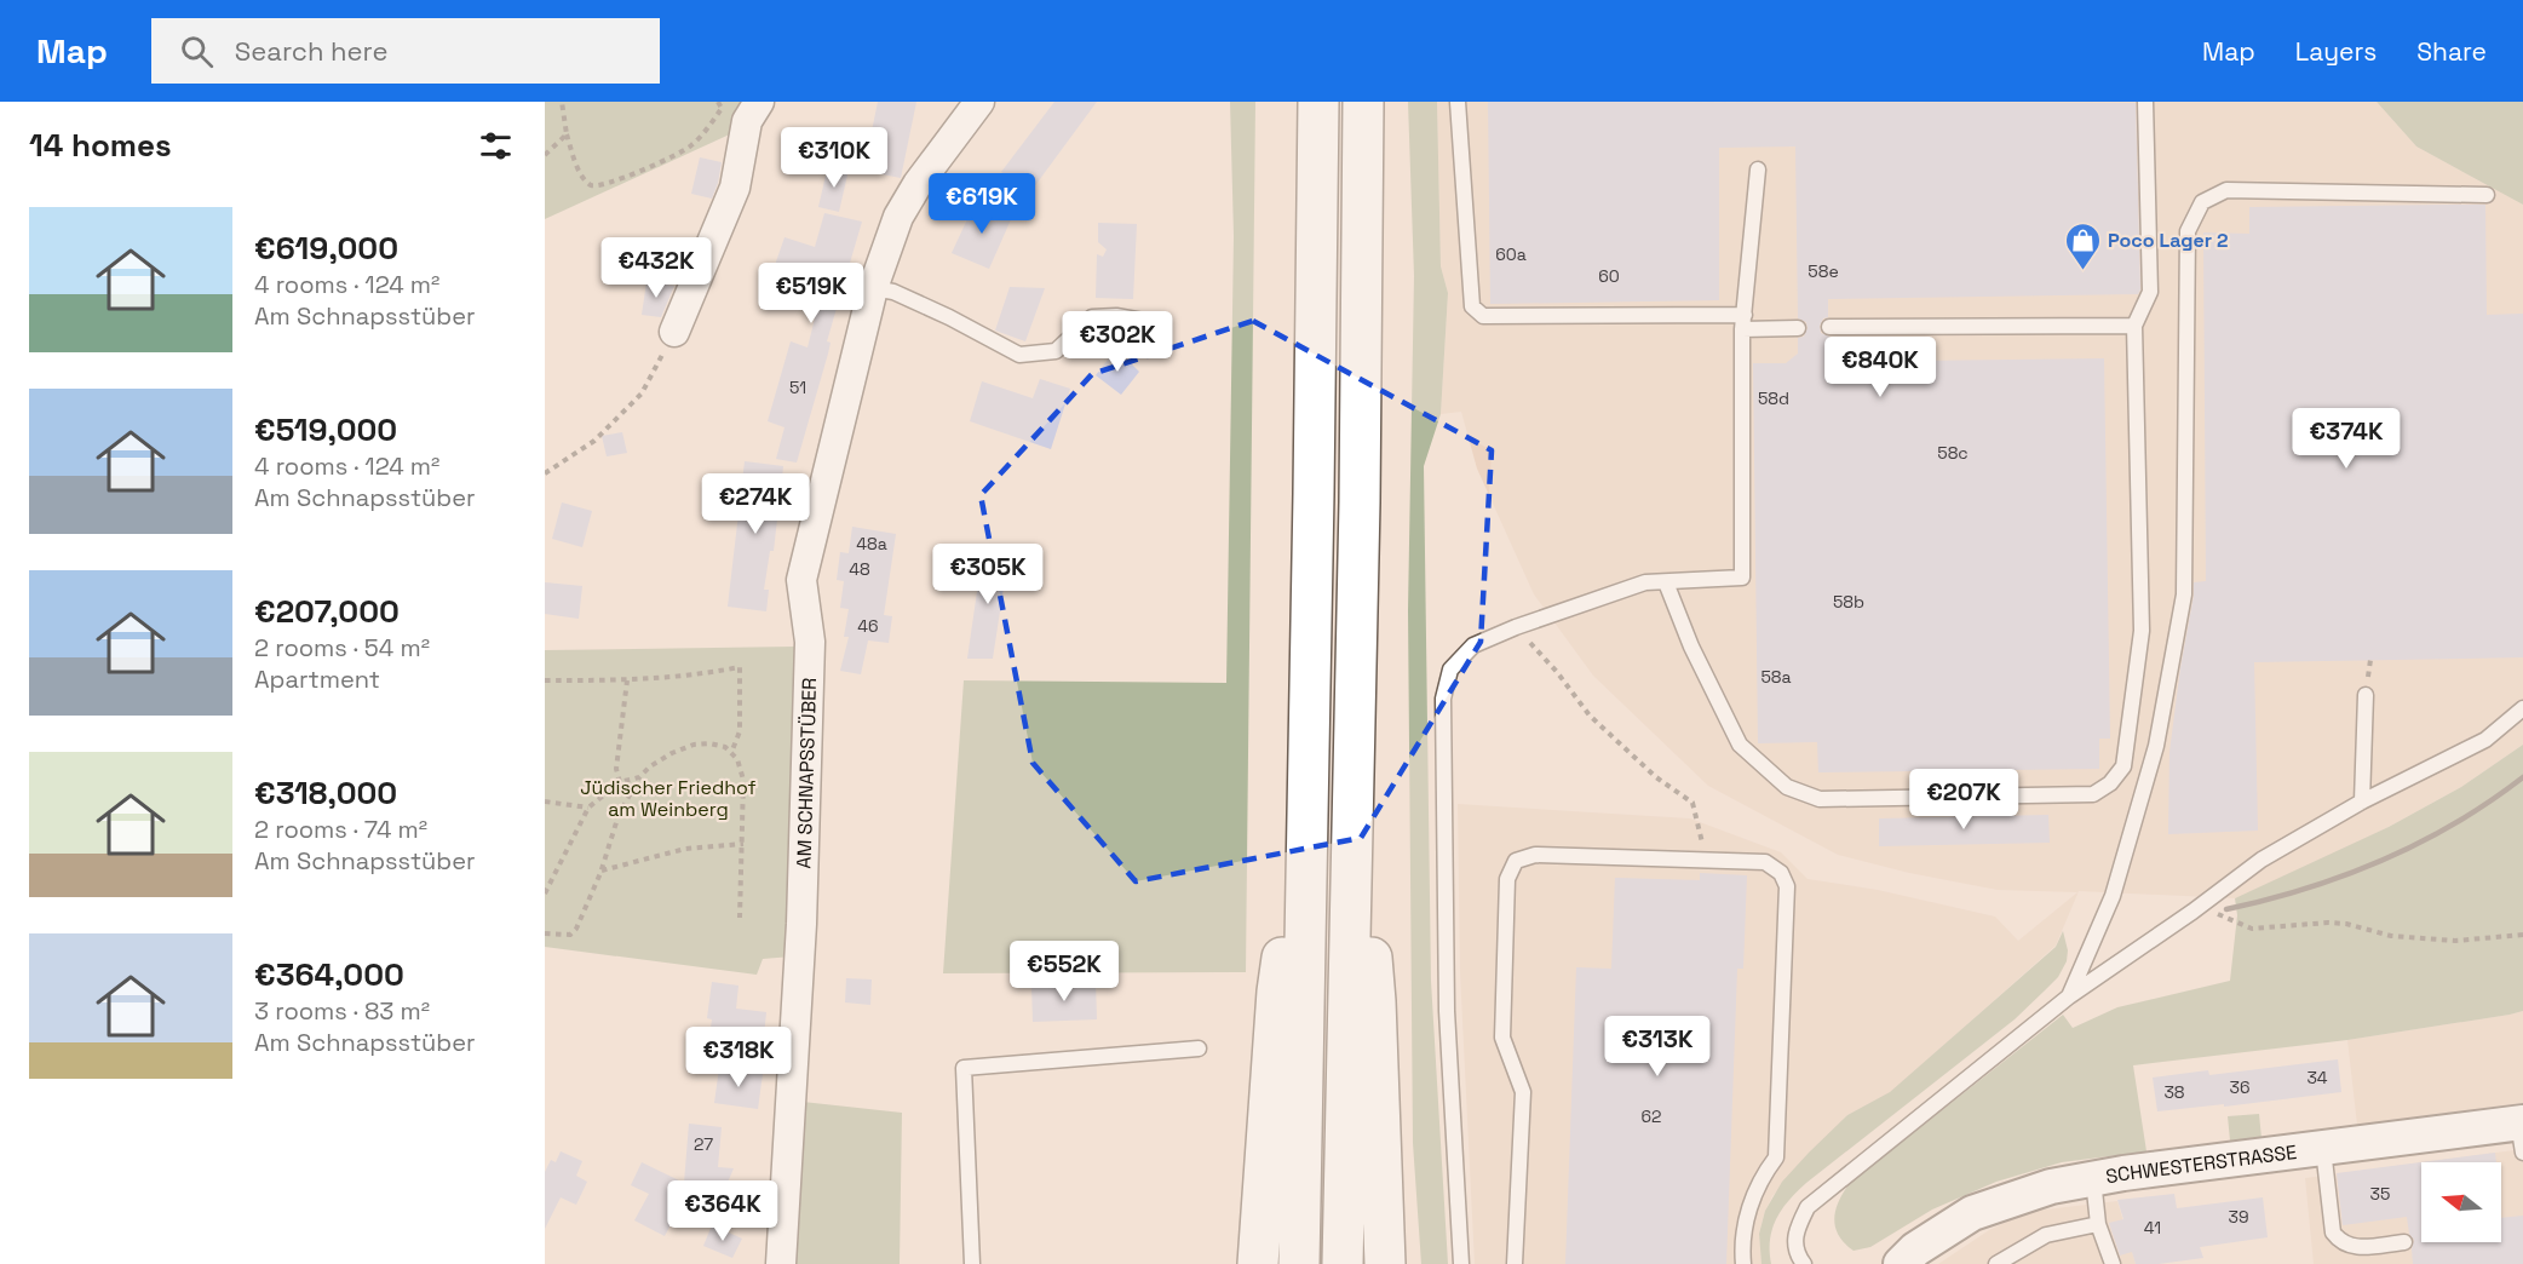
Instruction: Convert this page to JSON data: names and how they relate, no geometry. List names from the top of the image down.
{
  "streets": {
    "street": ["AM SCHNAPSSTÜBER", "SCHWESTERSTRASSE"]
  },
  "parks": ["Jüdischer Friedhof am Weinberg"],
  "places": {
    "shop": ["Poco Lager 2"]
  },
  "house_numbers": [
    "60a",
    "58e",
    "60",
    "51",
    "58d",
    "58c",
    "48a",
    "48",
    "58b",
    "46",
    "58a",
    "34",
    "36",
    "38",
    "62",
    "27",
    "35",
    "39",
    "41"
  ],
  "north": "left",
  "page": {
    "header": "Map",
    "search": "Search here",
    "nav": ["Map", "Layers", "Share"],
    "heading": "14 homes",
    "price": [
      "€310K",
      "€619K",
      "€432K",
      "€519K",
      "€302K",
      "€840K",
      "€374K",
      "€274K",
      "€305K",
      "€207K",
      "€552K",
      "€313K",
      "€318K",
      "€364K"
    ],
    "list": [
      {
        "name": "€619,000",
        "note": "4 rooms · 124 m² · Am Schnapsstüber"
      },
      {
        "name": "€519,000",
        "note": "4 rooms · 124 m² · Am Schnapsstüber"
      },
      {
        "name": "€207,000",
        "note": "2 rooms · 54 m² · Apartment"
      },
      {
        "name": "€318,000",
        "note": "2 rooms · 74 m² · Am Schnapsstüber"
      },
      {
        "name": "€364,000",
        "note": "3 rooms · 83 m² · Am Schnapsstüber"
      }
    ]
  }
}
